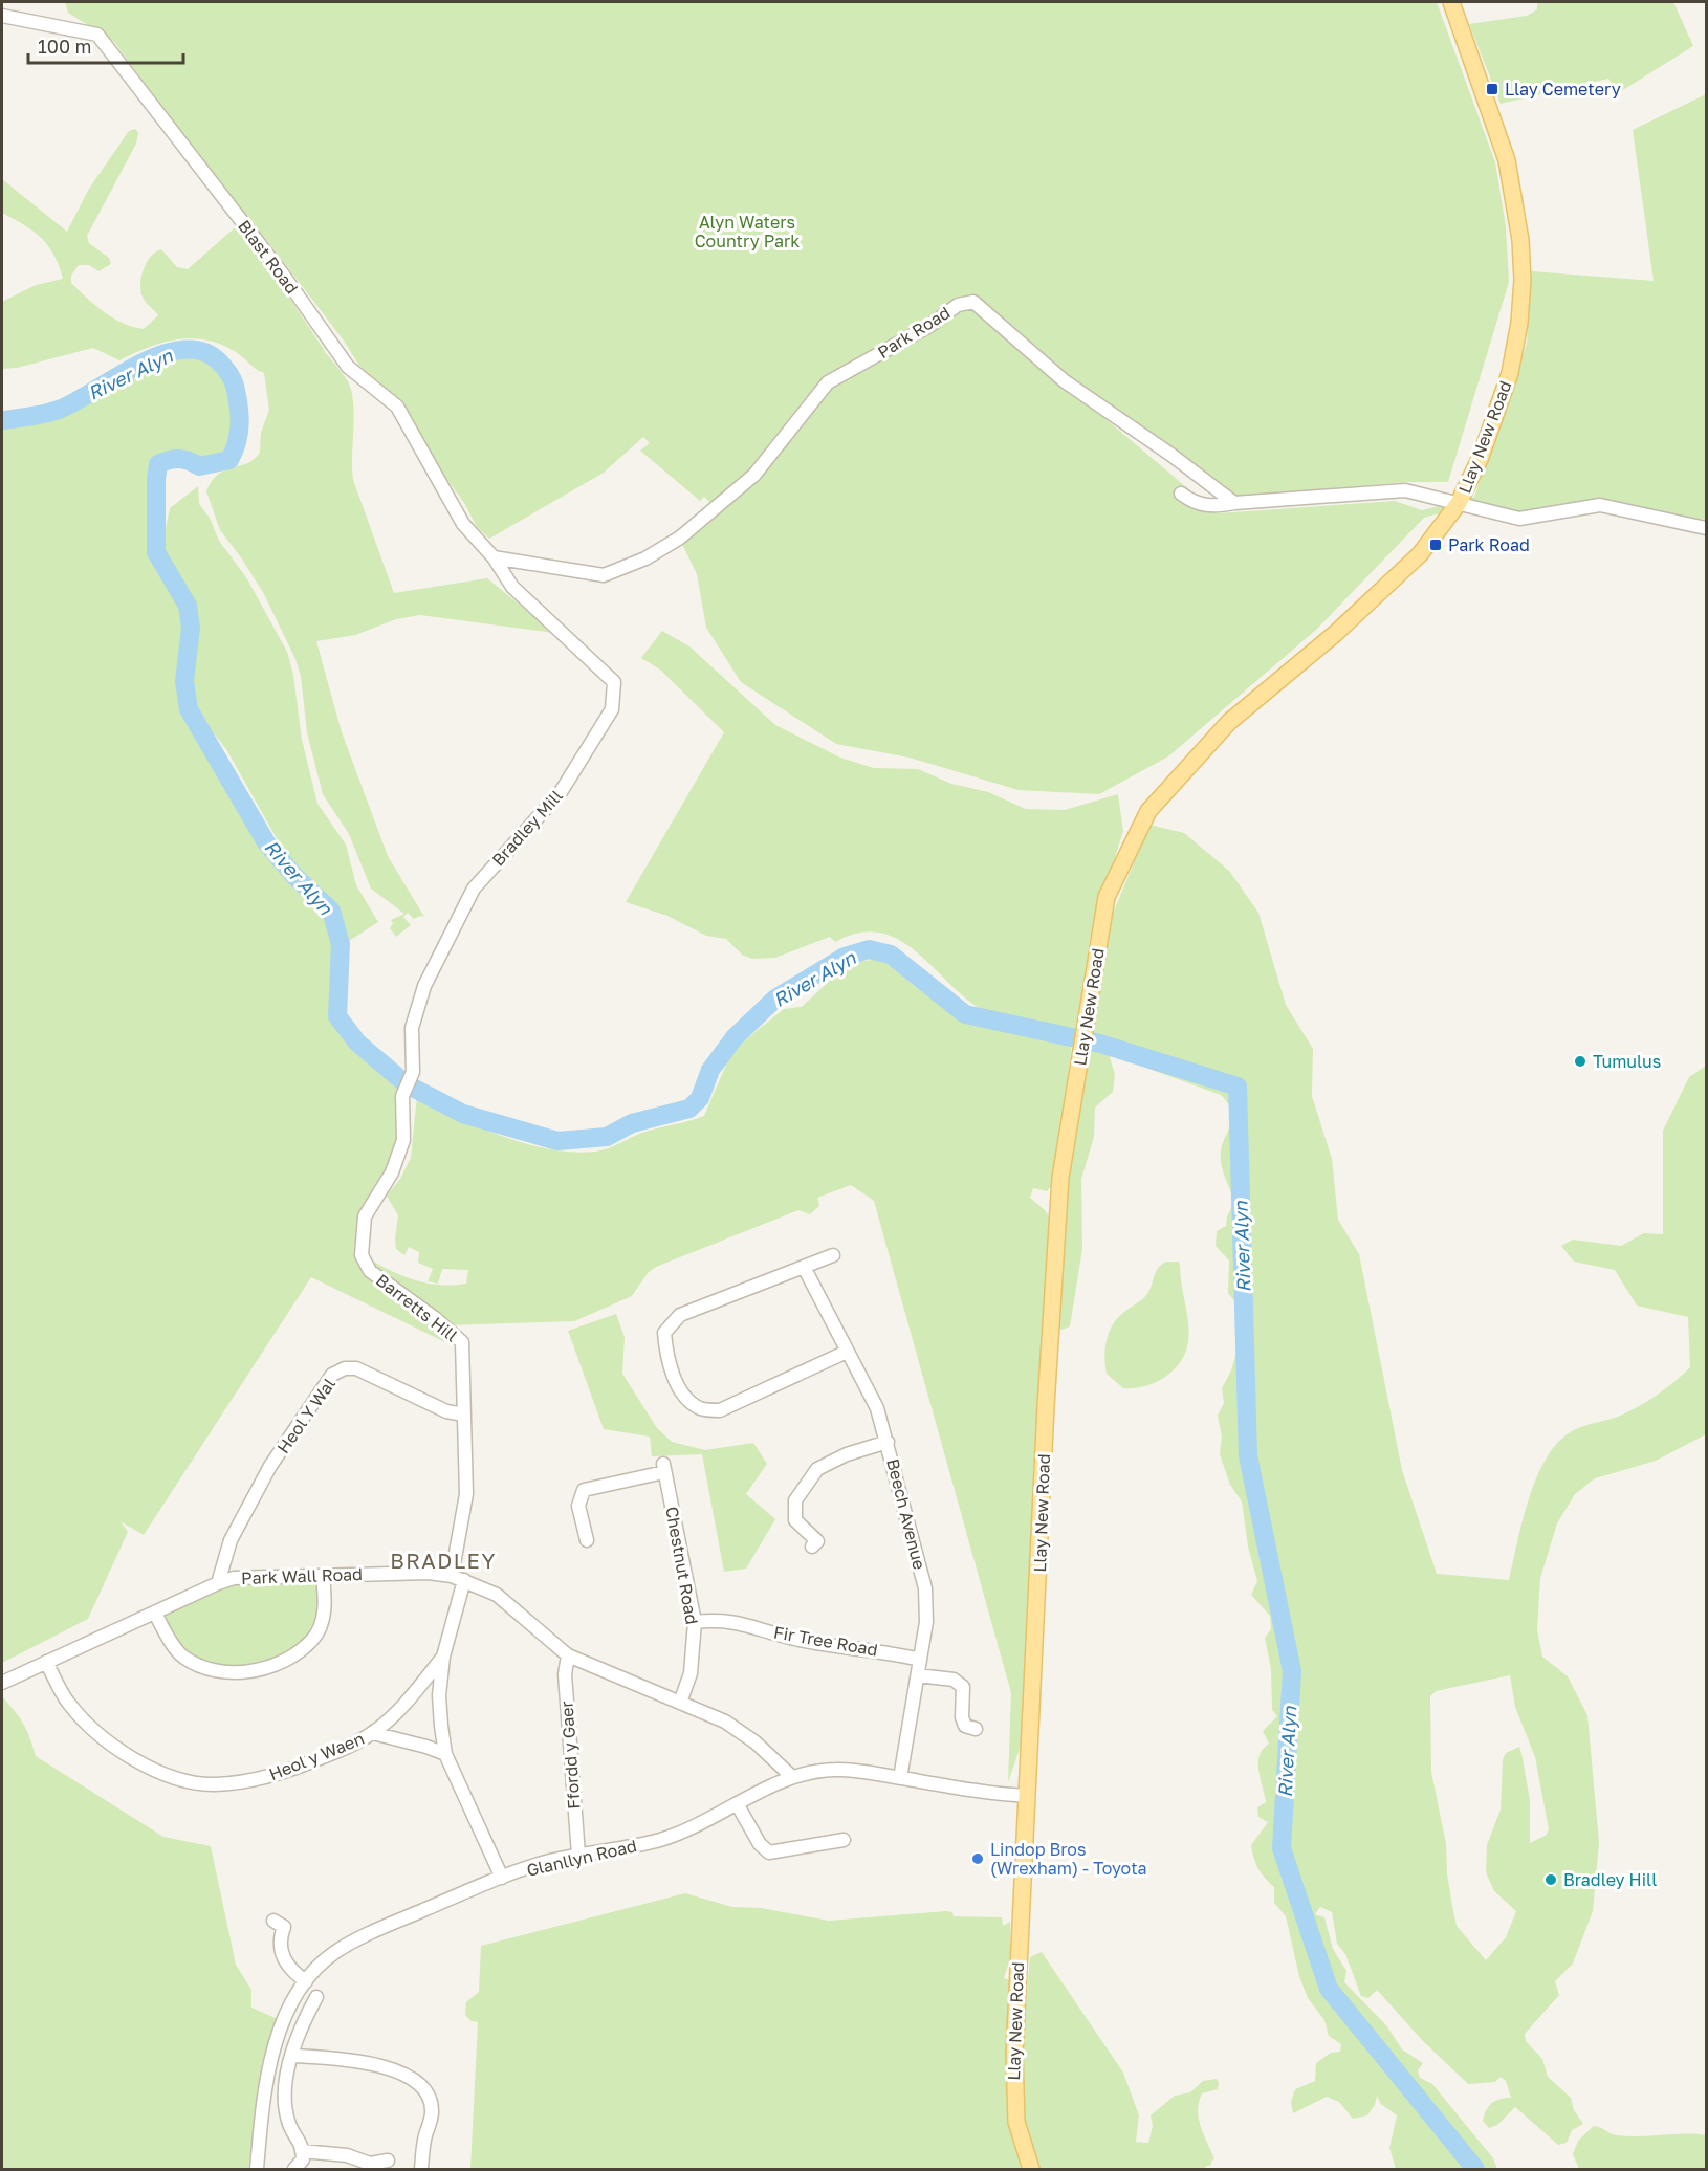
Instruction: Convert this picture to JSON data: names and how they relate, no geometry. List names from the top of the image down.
{
  "streets": {
    "main road": ["Llay New Road"],
    "street": [
      "Blast Road",
      "Park Road",
      "Bradley Mill",
      "Barretts Hill",
      "Heol Y Wal",
      "Beech Avenue",
      "Chestnut Road",
      "Park Wall Road",
      "Fir Tree Road",
      "Ffordd y Gaer",
      "Heol y Waen",
      "Glanllyn Road"
    ]
  },
  "crossings": [
    ["Blast Road", "Park Road"],
    ["Blast Road", "Bradley Mill"],
    ["Park Road", "Bradley Mill"],
    ["Llay New Road", "Glanllyn Road"],
    ["Bradley Mill", "Barretts Hill"],
    ["Barretts Hill", "Heol Y Wal"],
    ["Heol Y Wal", "Park Wall Road"],
    ["Beech Avenue", "Fir Tree Road"],
    ["Beech Avenue", "Glanllyn Road"],
    ["Chestnut Road", "Park Wall Road"],
    ["Chestnut Road", "Fir Tree Road"],
    ["Park Wall Road", "Ffordd y Gaer"],
    ["Park Wall Road", "Heol y Waen"],
    ["Park Wall Road", "Glanllyn Road"],
    ["Ffordd y Gaer", "Glanllyn Road"]
  ],
  "districts": ["BRADLEY"],
  "water": ["River Alyn"],
  "parks": ["Alyn Waters Country Park"],
  "places": {
    "transit": ["Llay Cemetery", "Park Road"],
    "other": ["Tumulus", "Lindop Bros (Wrexham) - Toyota", "Bradley Hill"]
  },
  "scale_bar": "100 m"
}
